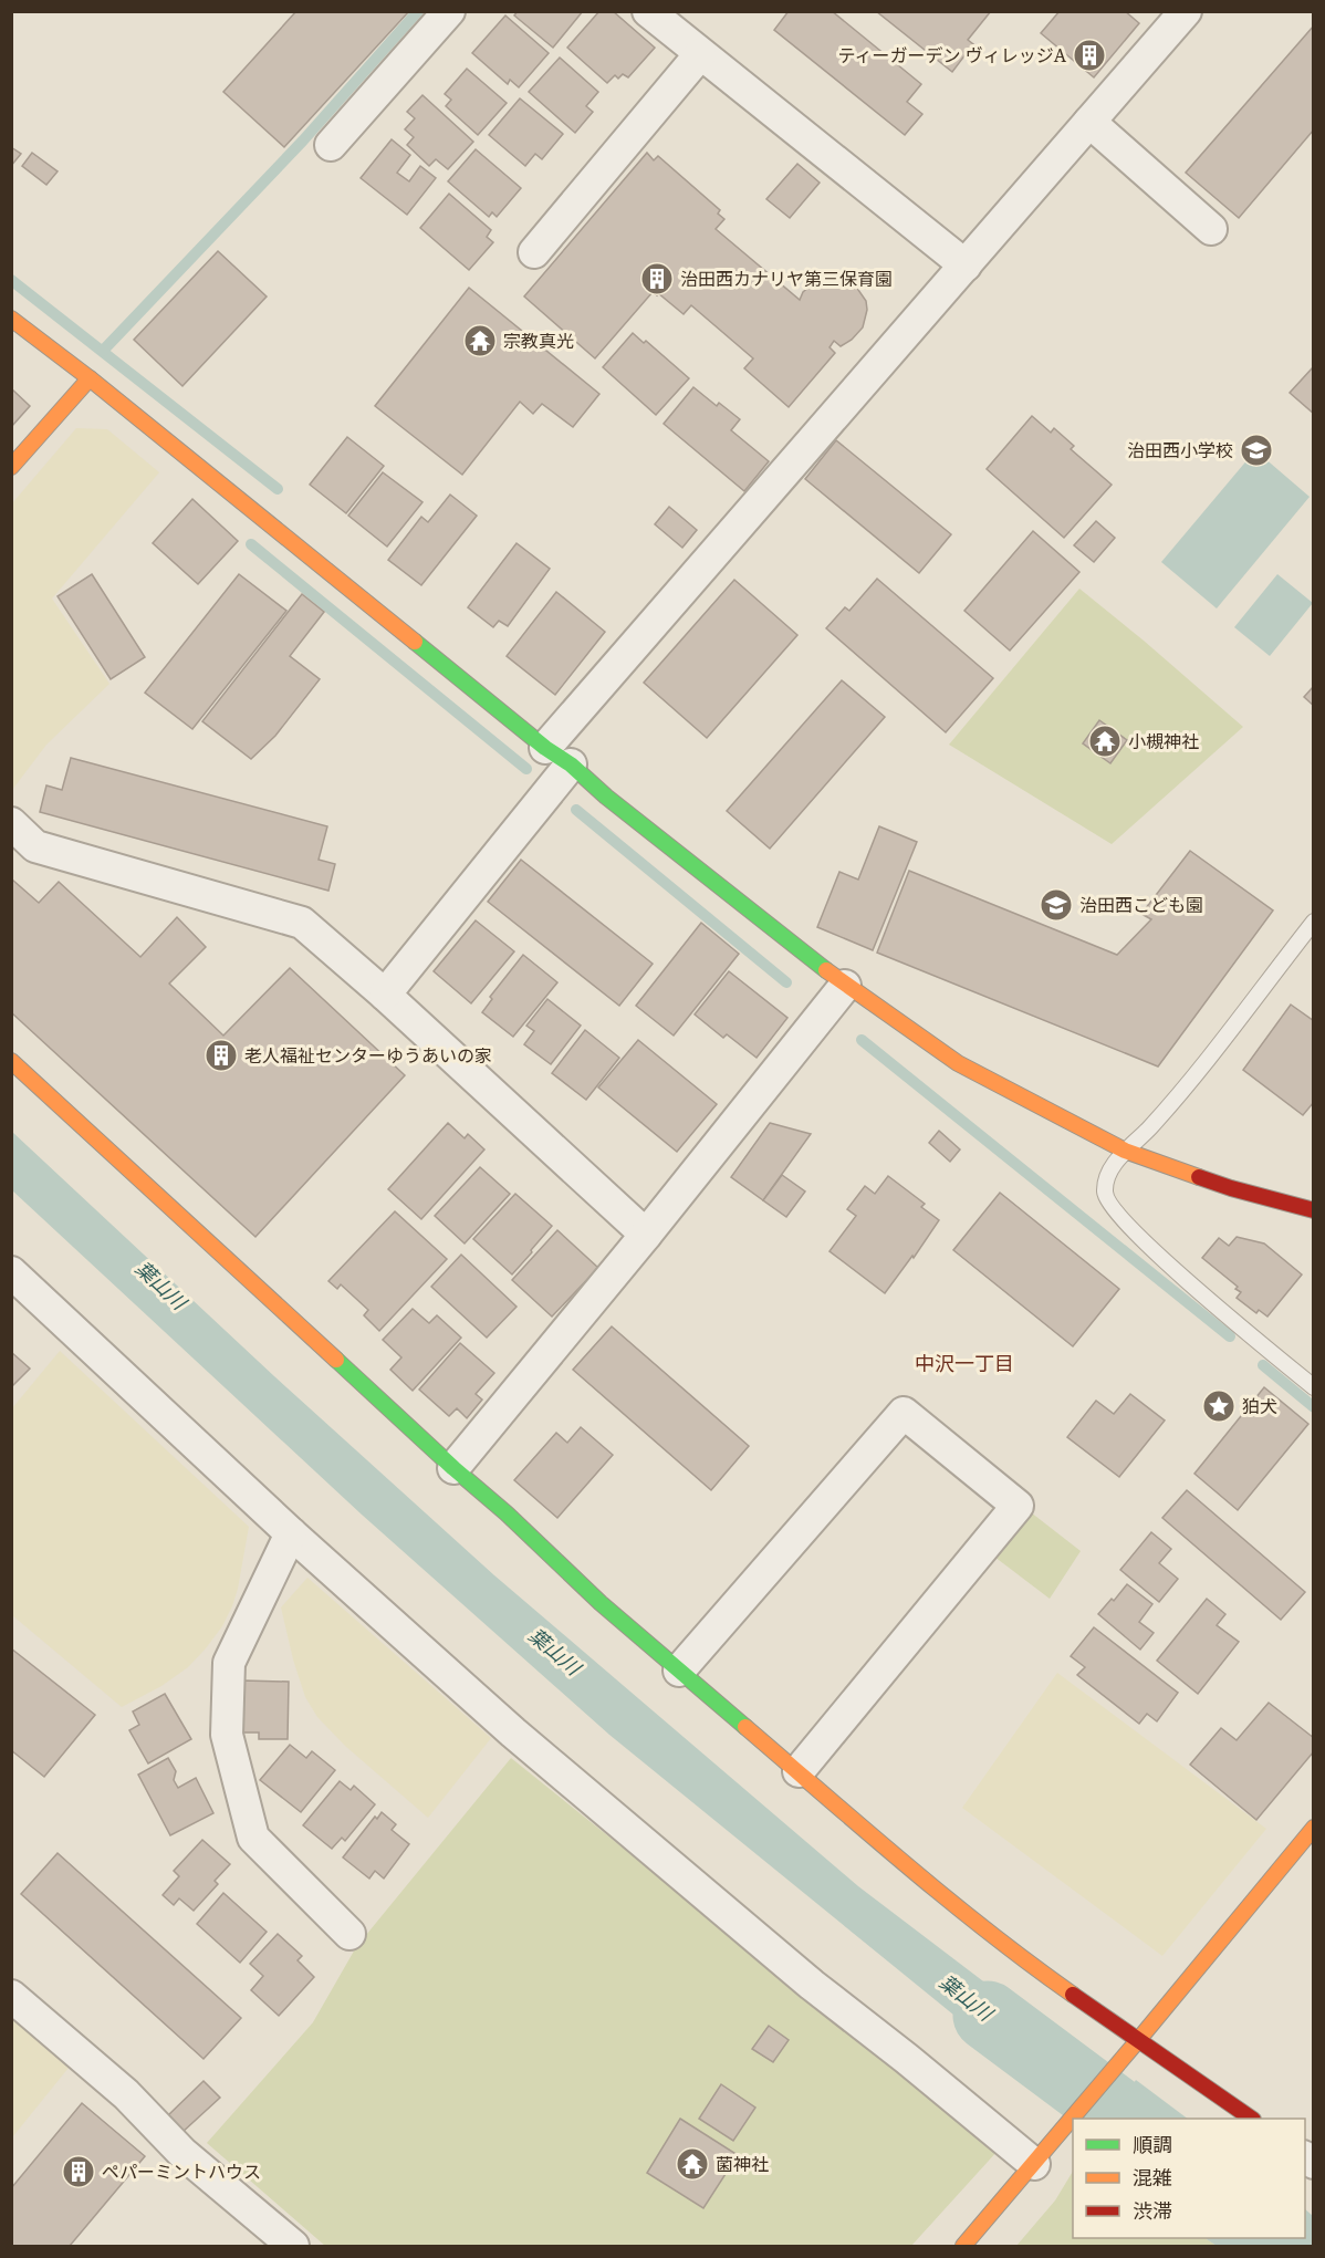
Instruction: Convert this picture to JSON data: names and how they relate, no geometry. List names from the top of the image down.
{
  "districts": ["中沢一丁目"],
  "water": ["葉山川"],
  "places": {
    "building": [
      "ティーガーデン ヴィレッジA",
      "治田西カナリヤ第三保育園",
      "老人福祉センターゆうあいの家",
      "ペパーミントハウス"
    ],
    "temple": ["宗教真光", "小槻神社", "菌神社"],
    "school or university": ["治田西小学校", "治田西こども園"],
    "place": ["狛犬"]
  },
  "legend": ["順調", "混雑", "渋滞"]
}
